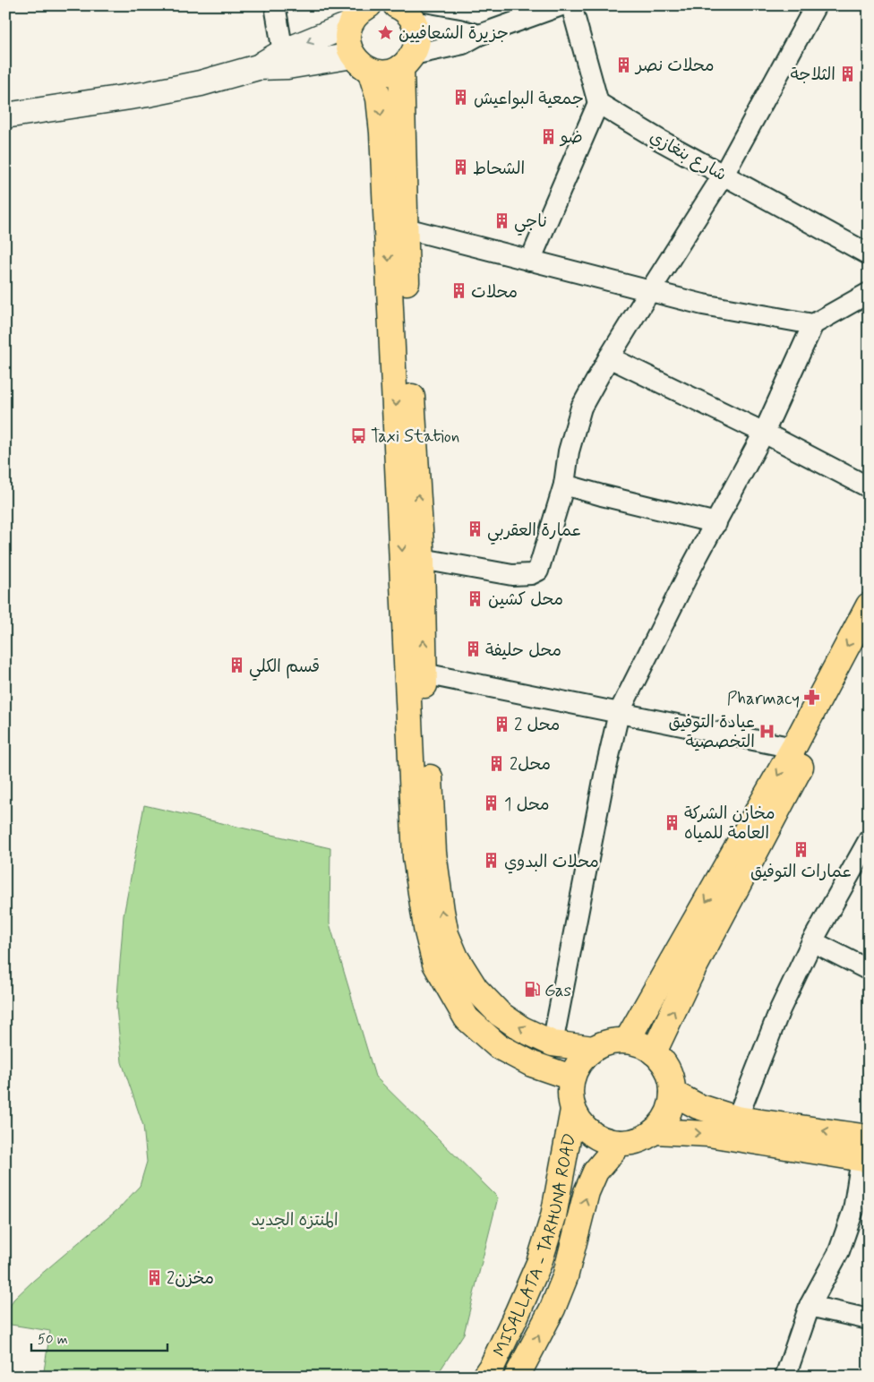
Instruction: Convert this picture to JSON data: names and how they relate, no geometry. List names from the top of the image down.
{
  "streets": {
    "main road": ["MISALLATA - TARHUNA ROAD"],
    "street": ["شارع بنغازي"]
  },
  "parks": ["المنتزه الجديد"],
  "places": {
    "place": ["جزيرة الشعافيين"],
    "building": [
      "محلات نصر",
      "الثلاجة",
      "جمعية البواعيش",
      "ضو",
      "الشحاط",
      "ناجي",
      "محلات",
      "عمارة العقربي",
      "محل كشين",
      "محل حليفة",
      "قسم الكلي",
      "محل 2",
      "محل2",
      "محل 1",
      "مخازن الشركة العامة للمياه",
      "عمارات التوفيق",
      "محلات البدوي",
      "مخزن2"
    ],
    "bus stop": ["Taxi Station"],
    "pharmacy": ["Pharmacy"],
    "hospital": ["عيادة التوفيق التخصصية"],
    "fuel station": ["Gas"]
  },
  "scale_bar": "50 m"
}
